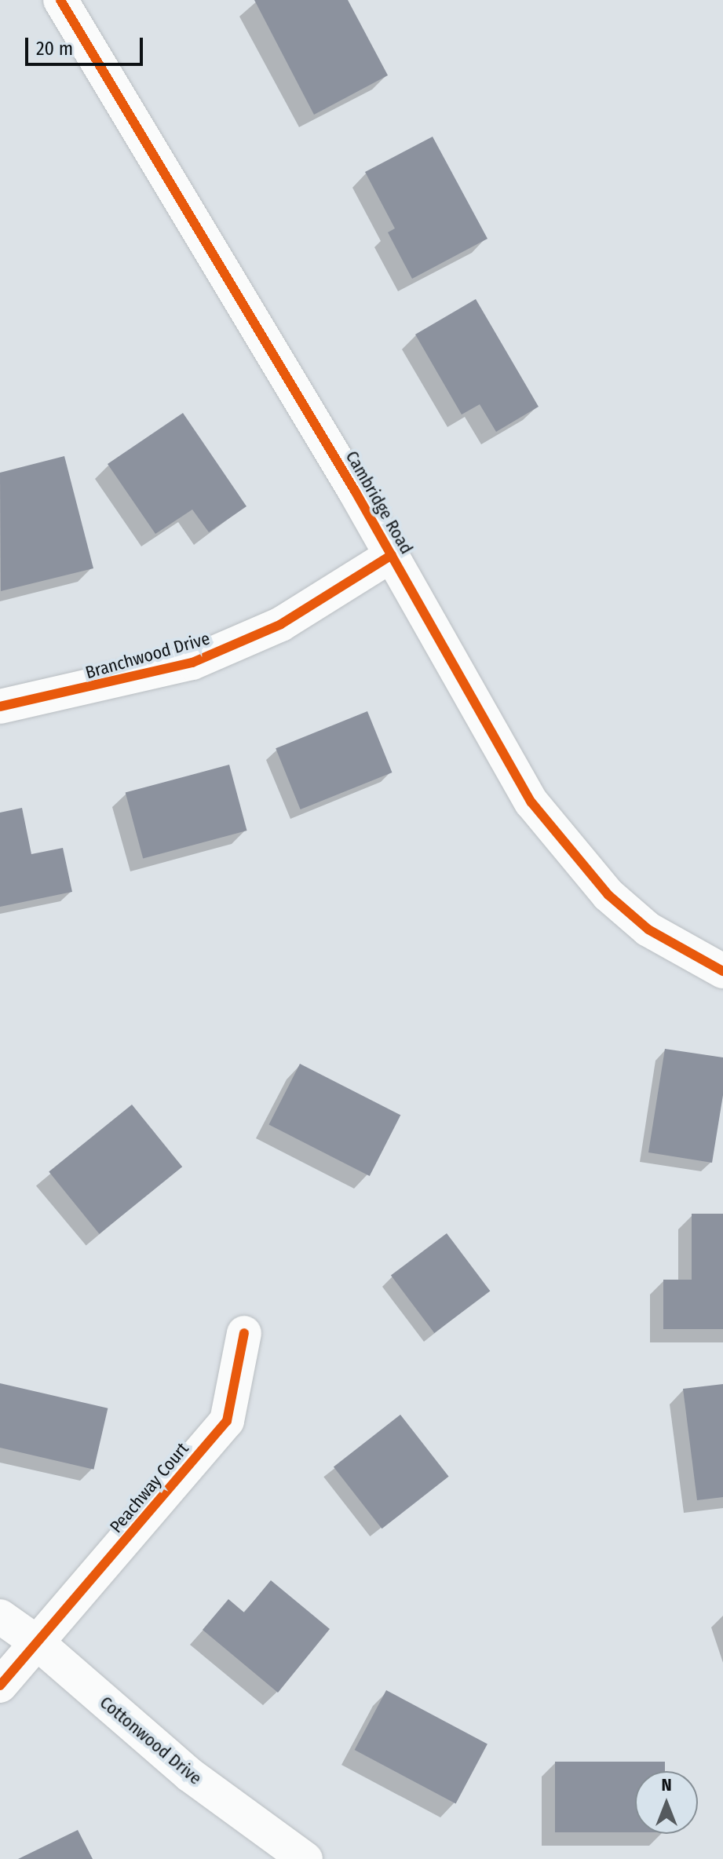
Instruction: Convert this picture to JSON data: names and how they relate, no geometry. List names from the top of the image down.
{
  "streets": {
    "street": [
      "Cambridge Road",
      "Branchwood Drive",
      "Peachway Court",
      "Cottonwood Drive"
    ]
  },
  "crossings": [
    ["Cambridge Road", "Branchwood Drive"],
    ["Peachway Court", "Cottonwood Drive"]
  ],
  "scale_bar": "20 m",
  "north": "top"
}
